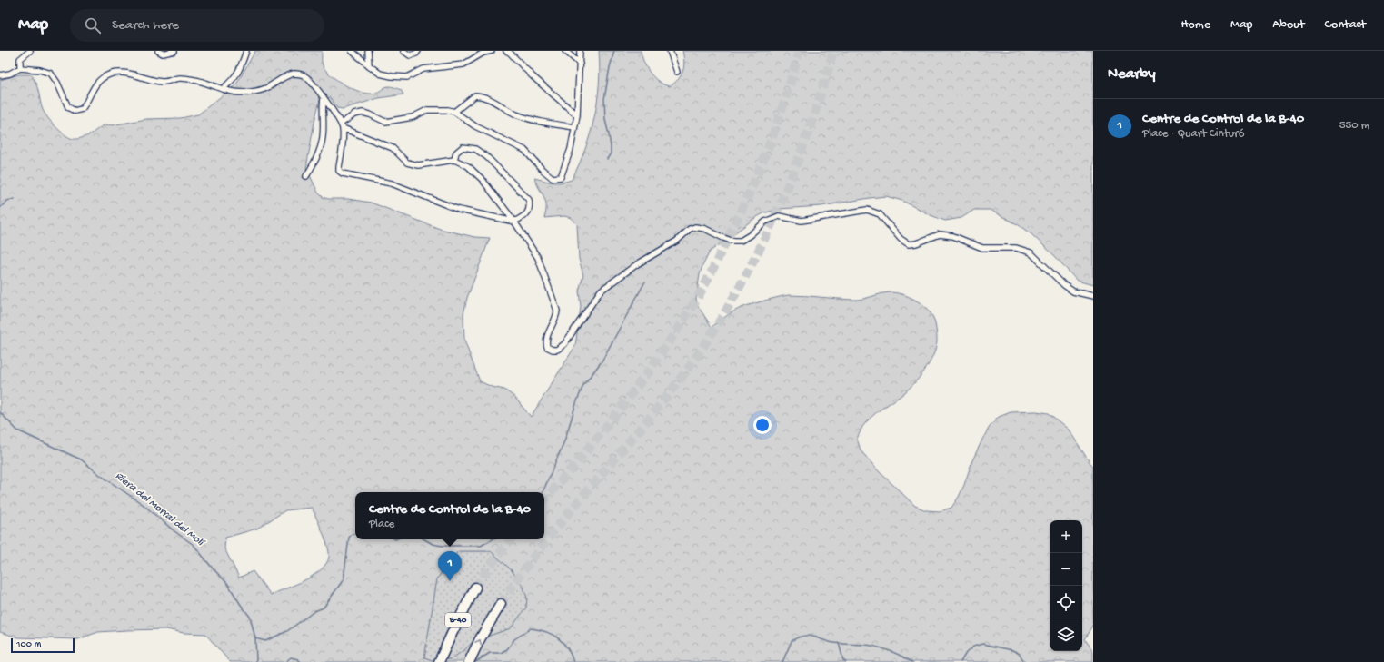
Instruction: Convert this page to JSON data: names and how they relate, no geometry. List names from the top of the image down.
{
  "streets": {
    "highway": ["B-40"]
  },
  "water": ["Riera del Morral del Molí"],
  "scale_bar": "100 m",
  "page": {
    "header": "Map",
    "search": "Search here",
    "nav": [
      "Home",
      "Map",
      "About",
      "Contact"
    ],
    "heading": "Nearby",
    "list": [
      {
        "mark": "1",
        "name": "Centre de Control de la B-40",
        "note": "Place · Quart Cinturó",
        "value": "550 m"
      }
    ],
    "popup": ["Centre de Control de la B-40", "Place"],
    "map_buttons": ["+", "−"],
    "pins": "1",
    "scale": "100 m"
  }
}
